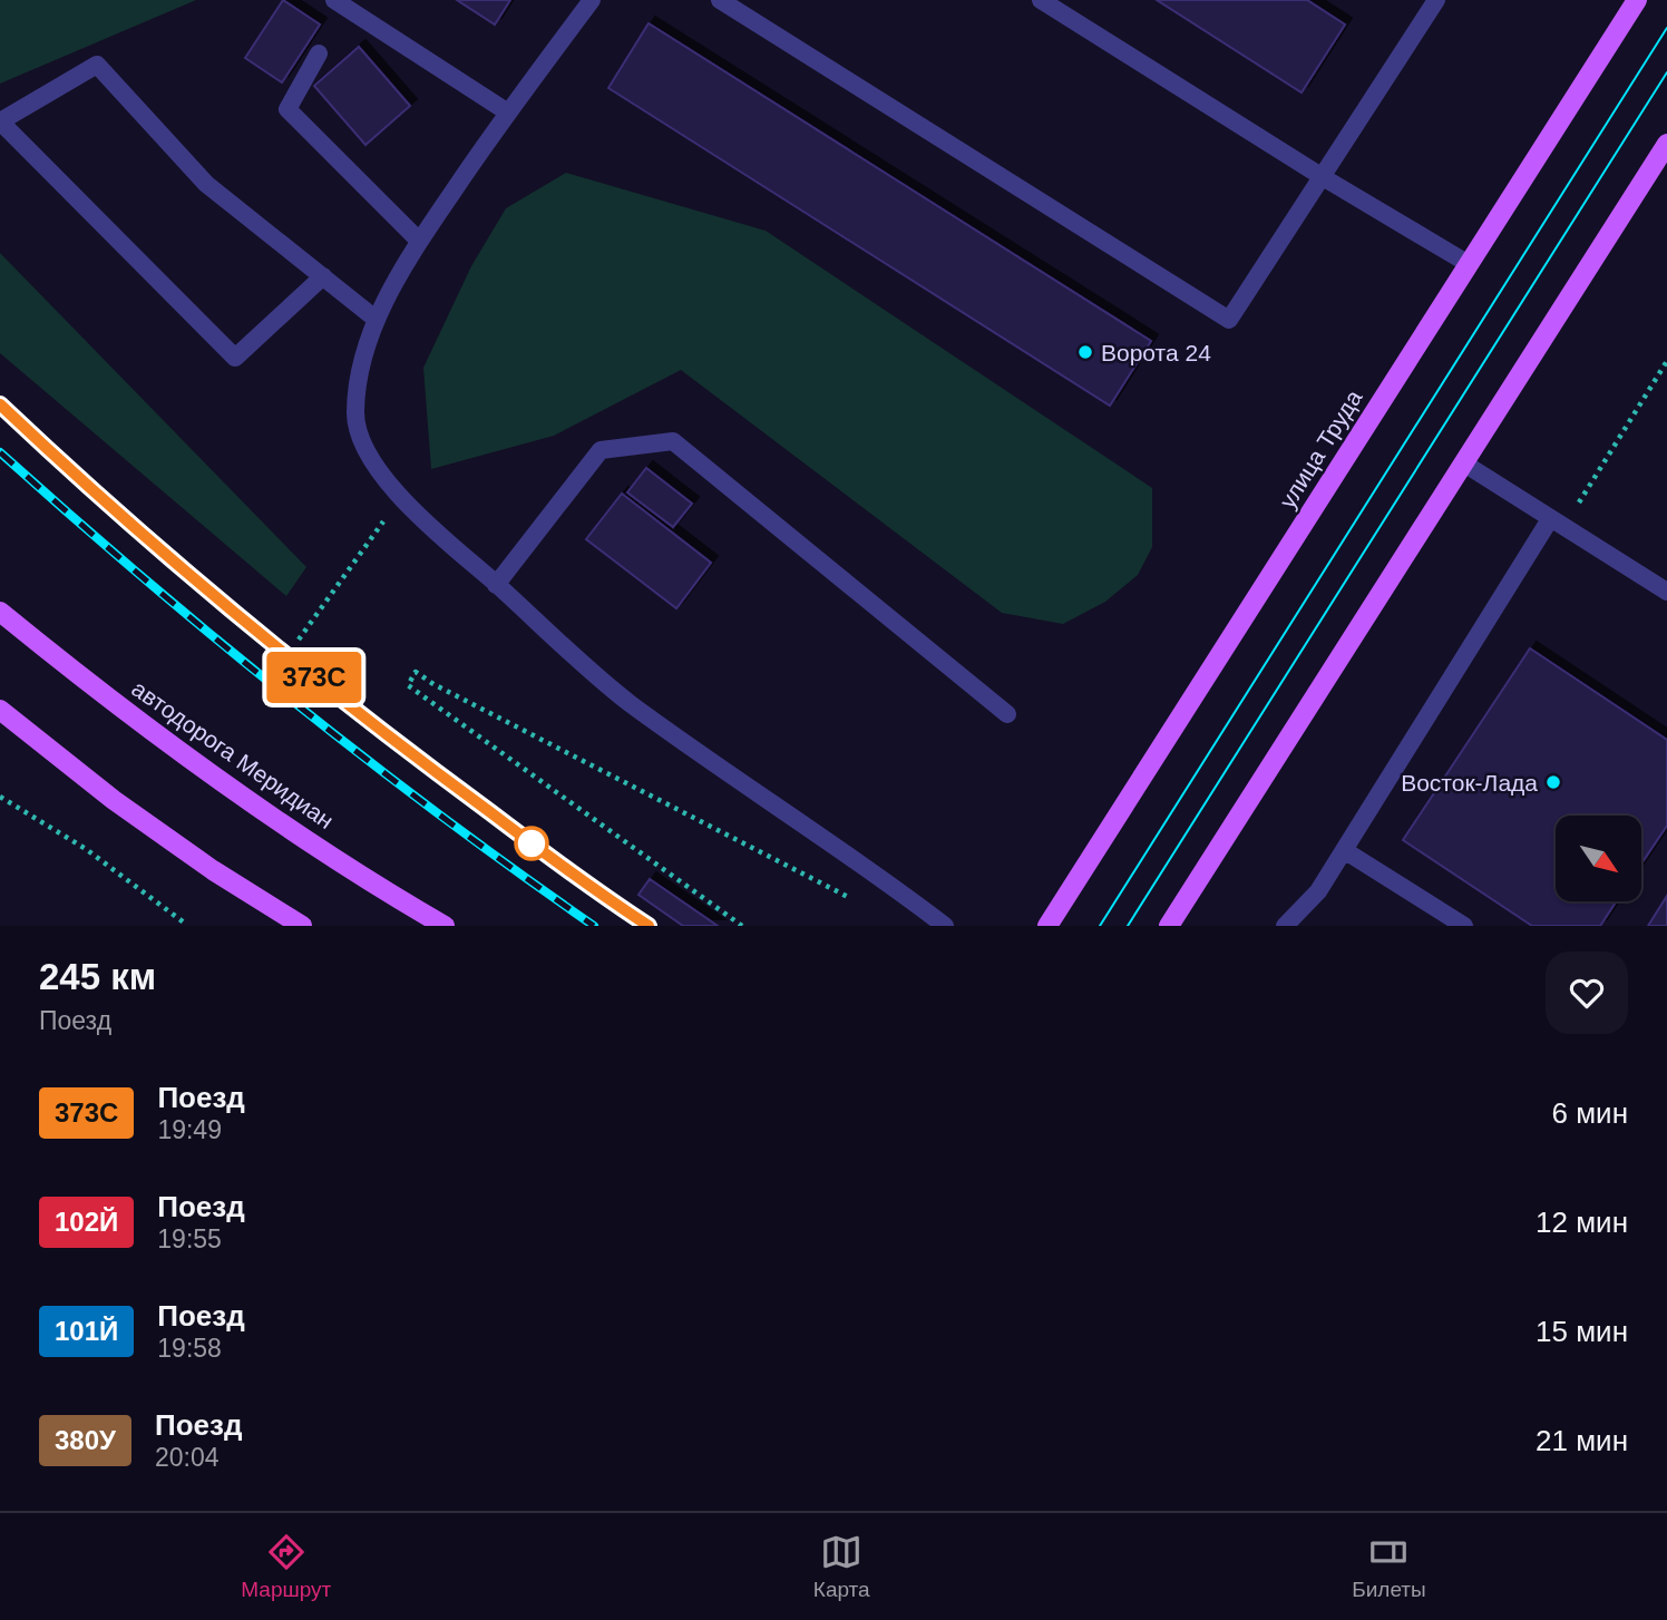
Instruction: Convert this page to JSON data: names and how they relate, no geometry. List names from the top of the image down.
{
  "streets": {
    "main road": ["улица Труда", "автодорога Меридиан"]
  },
  "places": ["Ворота 24", "Восток-Лада"],
  "north": "bottom right",
  "page": {
    "on_map": "373C",
    "heading": ["245 км", "Поезд"],
    "list": [
      {
        "mark": "373C",
        "name": "Поезд",
        "note": "19:49",
        "value": "6 мин"
      },
      {
        "mark": "102Й",
        "name": "Поезд",
        "note": "19:55",
        "value": "12 мин"
      },
      {
        "mark": "101Й",
        "name": "Поезд",
        "note": "19:58",
        "value": "15 мин"
      },
      {
        "mark": "380У",
        "name": "Поезд",
        "note": "20:04",
        "value": "21 мин"
      }
    ],
    "tabs": ["Маршрут", "Карта", "Билеты"]
  }
}
